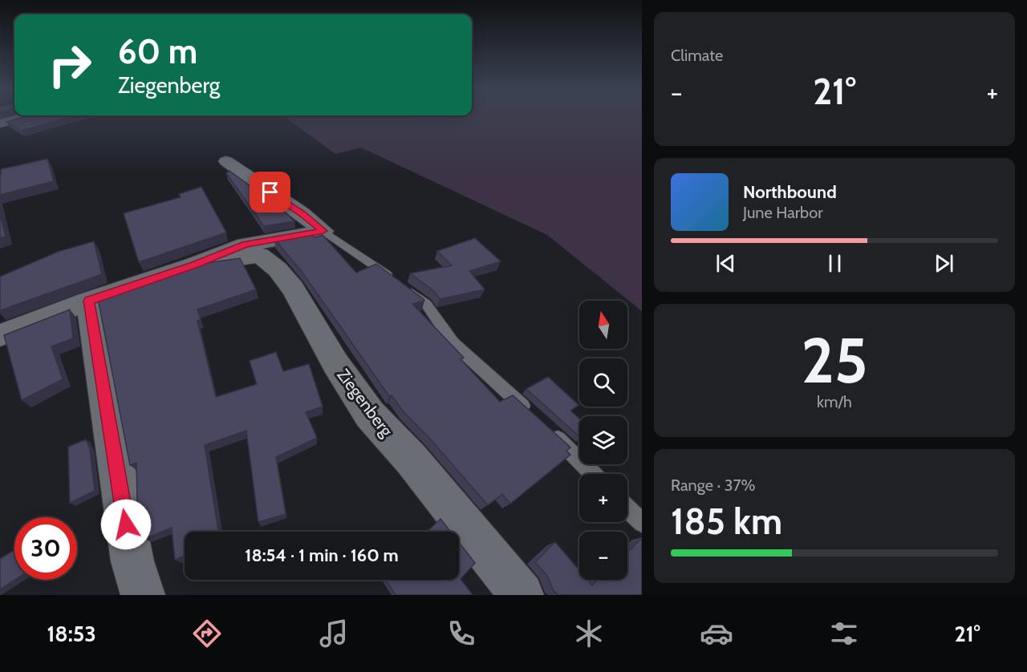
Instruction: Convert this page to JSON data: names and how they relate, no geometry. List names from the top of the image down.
{
  "streets": {
    "street": ["Ziegenberg"]
  },
  "north": "top",
  "page": {
    "tile": [
      "Climate",
      ["25", "km/h"],
      ["Range · 37%", "185 km"]
    ],
    "turn": ["60 m", "Ziegenberg"],
    "heat": ["−", "21°", "+"],
    "song": ["Northbound", "June Harbor"],
    "map_buttons": ["+", "−"],
    "limit": "30",
    "trip": "18:54 · 1 min · 160 m",
    "tabs": ["18:53", "21°"]
  }
}
